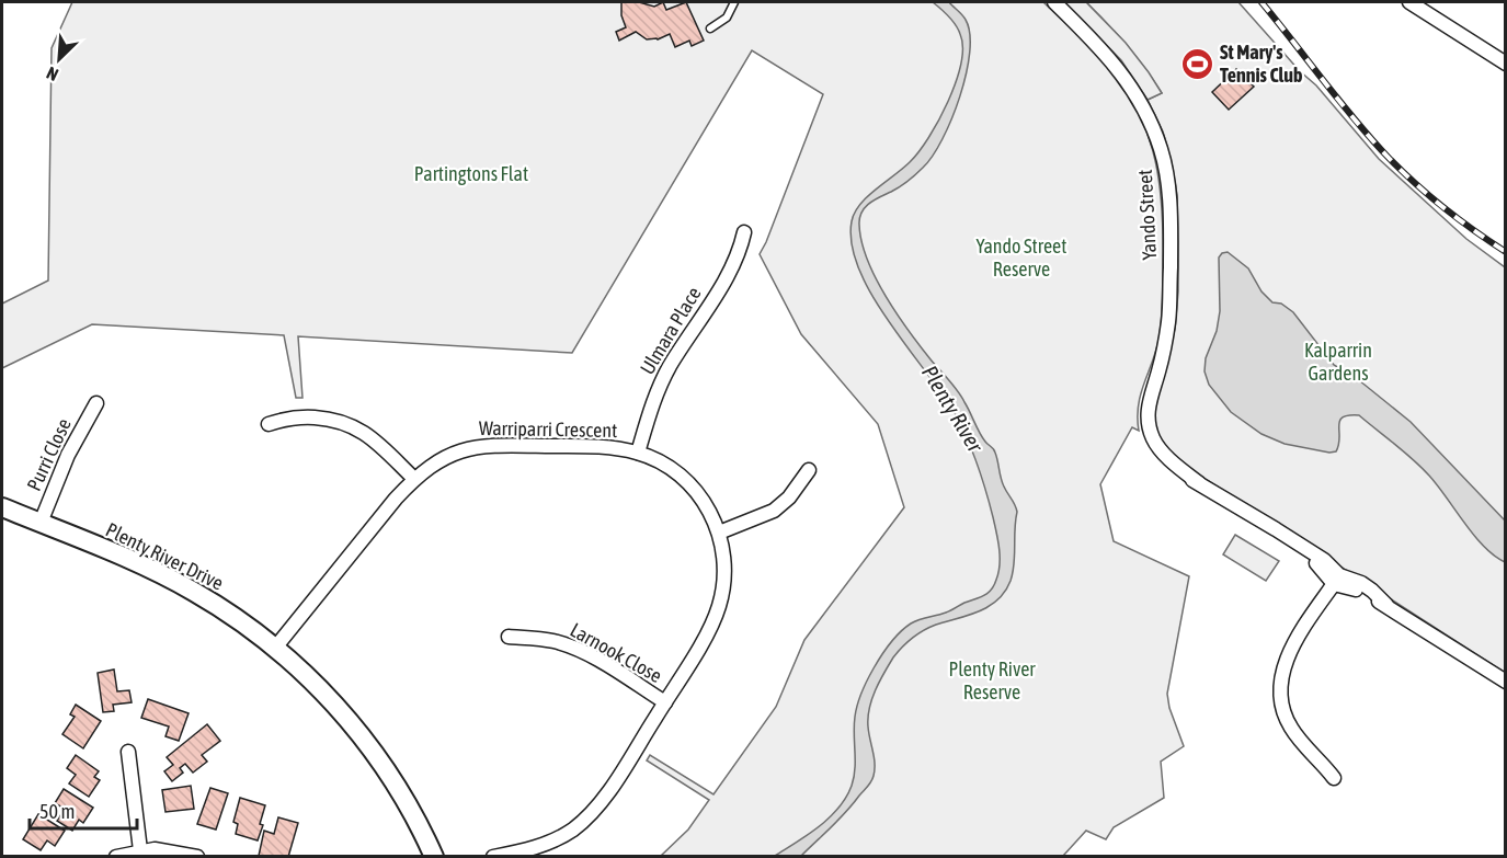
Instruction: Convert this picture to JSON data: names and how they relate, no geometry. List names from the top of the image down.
{
  "streets": {
    "street": [
      "Yando Street",
      "Ulmara Place",
      "Warriparri Crescent",
      "Purri Close",
      "Plenty River Drive",
      "Larnook Close"
    ]
  },
  "crossings": [
    ["Ulmara Place", "Warriparri Crescent"],
    ["Warriparri Crescent", "Plenty River Drive"],
    ["Warriparri Crescent", "Larnook Close"],
    ["Purri Close", "Plenty River Drive"]
  ],
  "water": ["Plenty River"],
  "parks": [
    "Partingtons Flat",
    "Yando Street Reserve",
    "Kalparrin Gardens",
    "Plenty River Reserve"
  ],
  "places": {
    "sports": ["St Mary's Tennis Club"]
  },
  "scale_bar": "50 m",
  "north": "bottom left"
}
